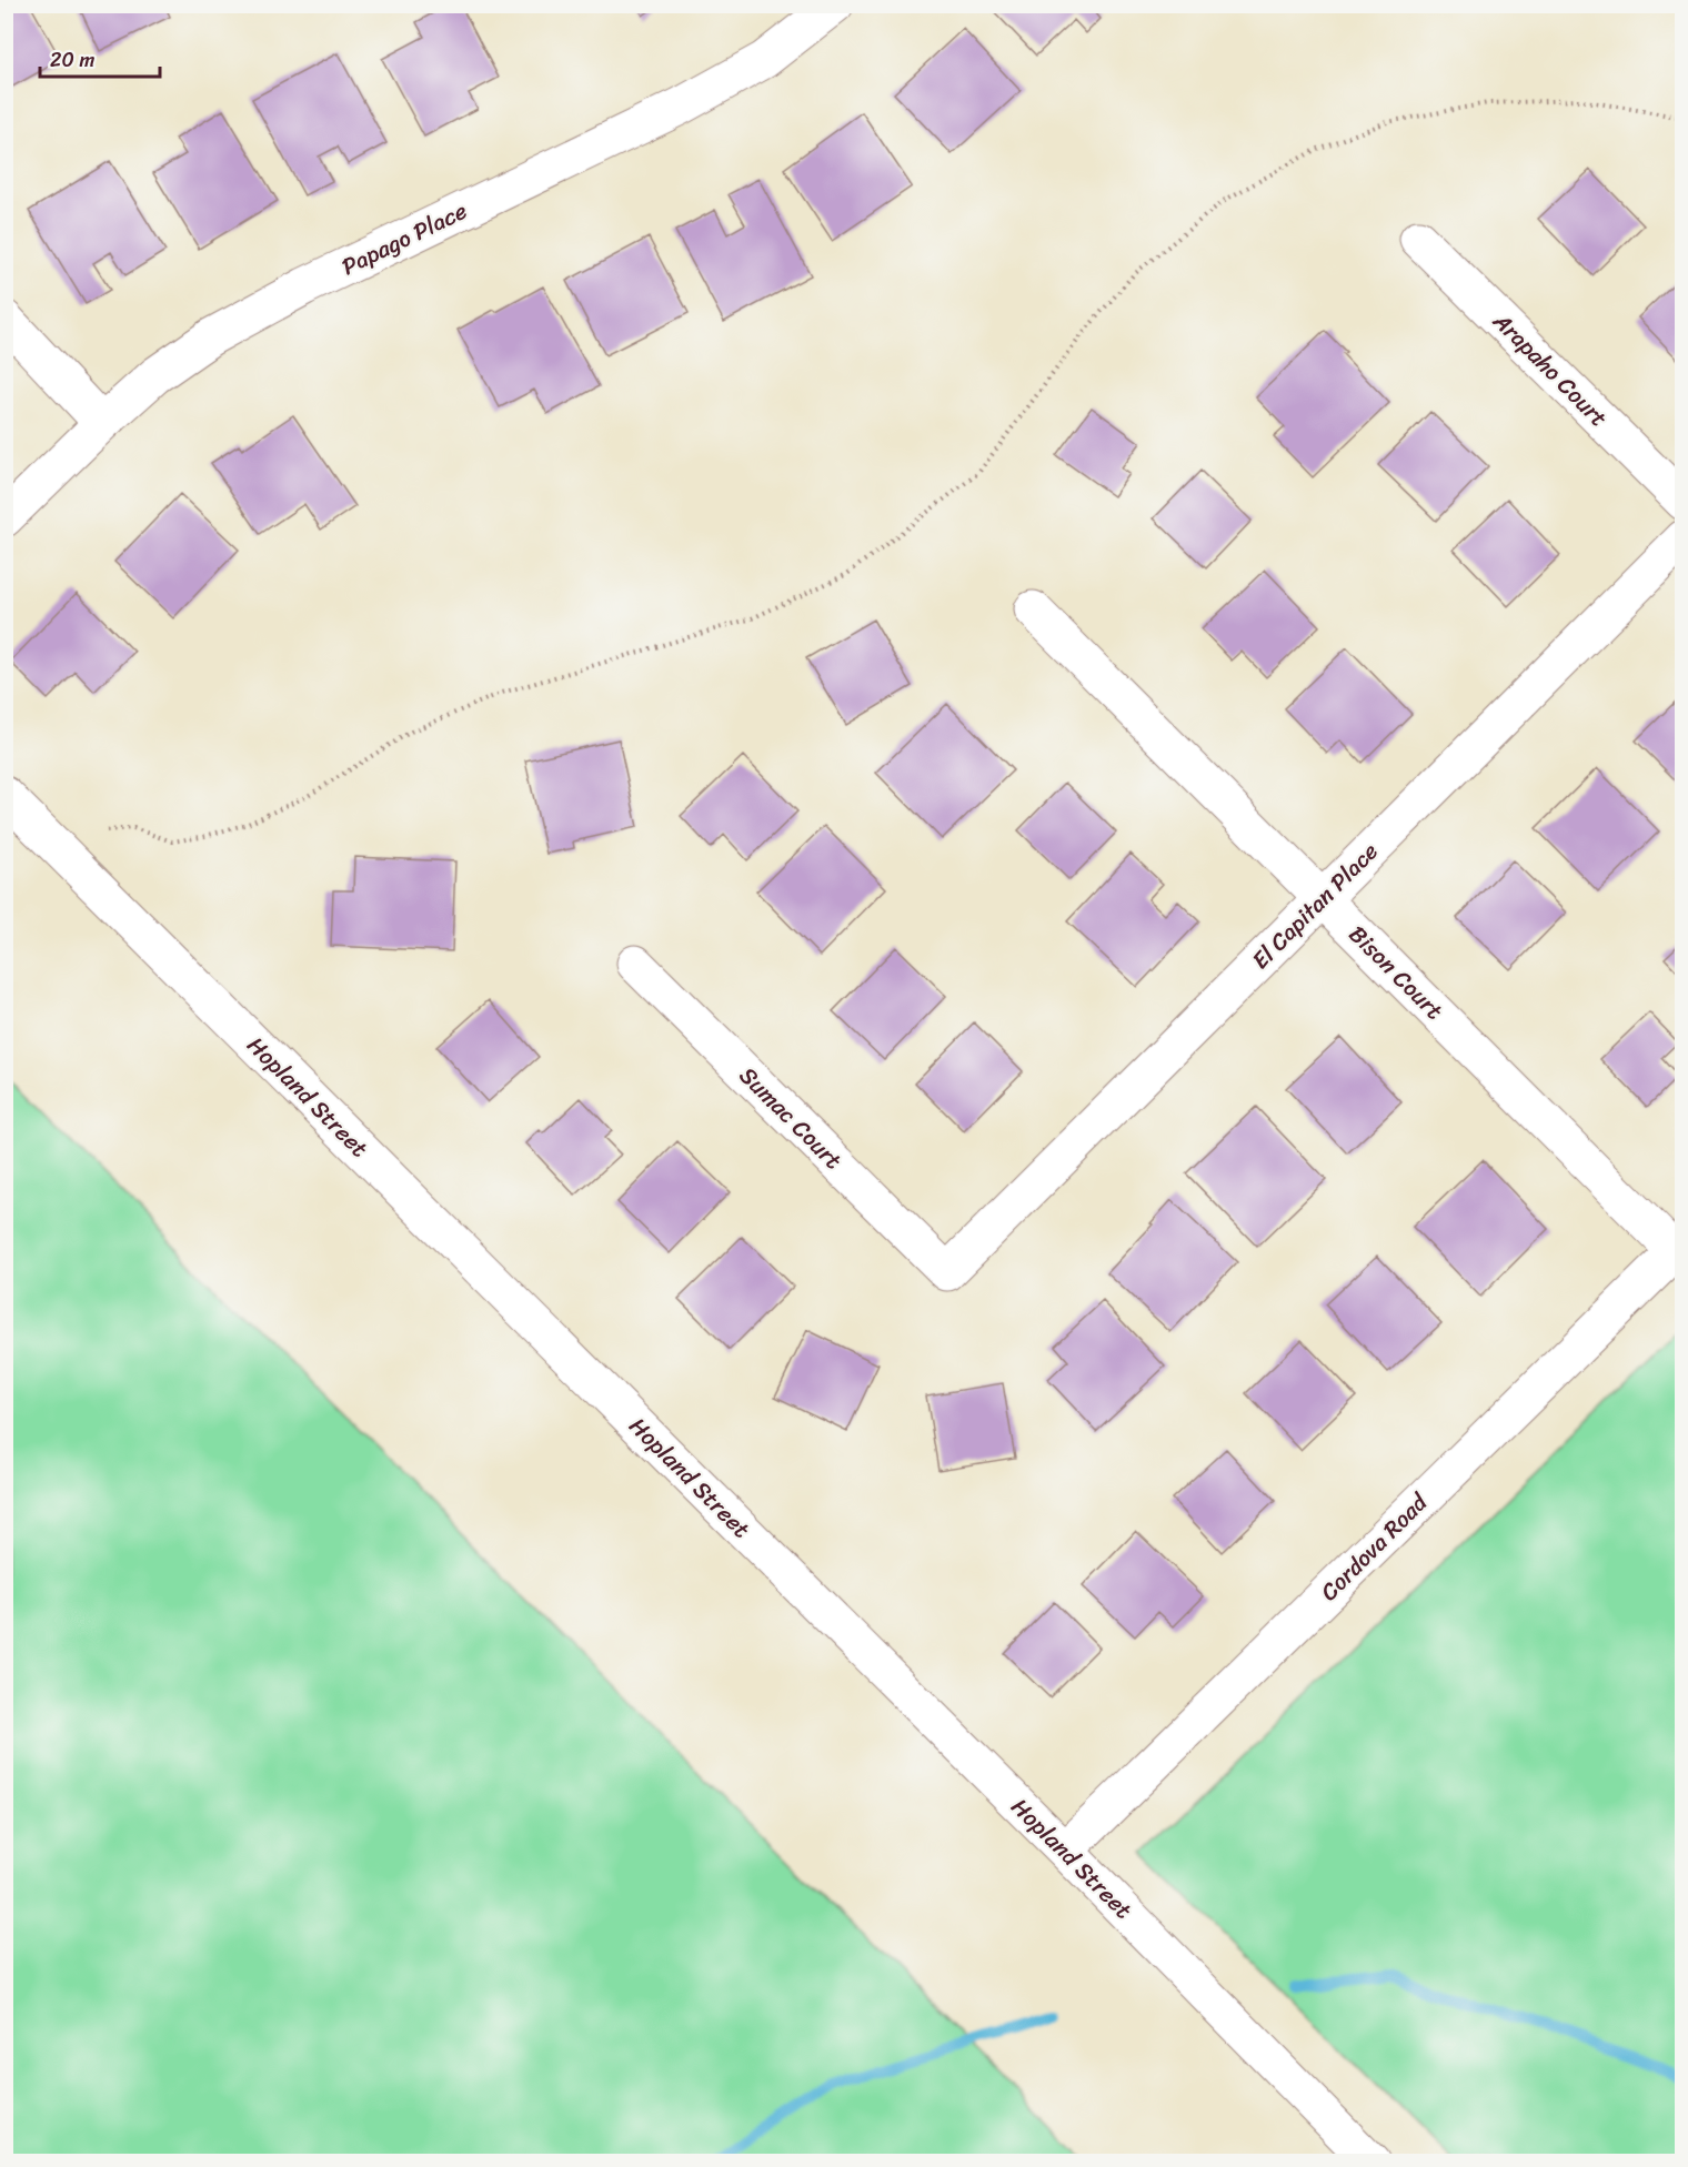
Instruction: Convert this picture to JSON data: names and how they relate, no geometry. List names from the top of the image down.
{
  "streets": {
    "street": [
      "Papago Place",
      "Arapaho Court",
      "El Capitan Place",
      "Bison Court",
      "Hopland Street",
      "Sumac Court",
      "Cordova Road"
    ]
  },
  "crossings": [
    ["El Capitan Place", "Bison Court"],
    ["El Capitan Place", "Sumac Court"],
    ["Bison Court", "Cordova Road"],
    ["Hopland Street", "Cordova Road"]
  ],
  "scale_bar": "20 m"
}
